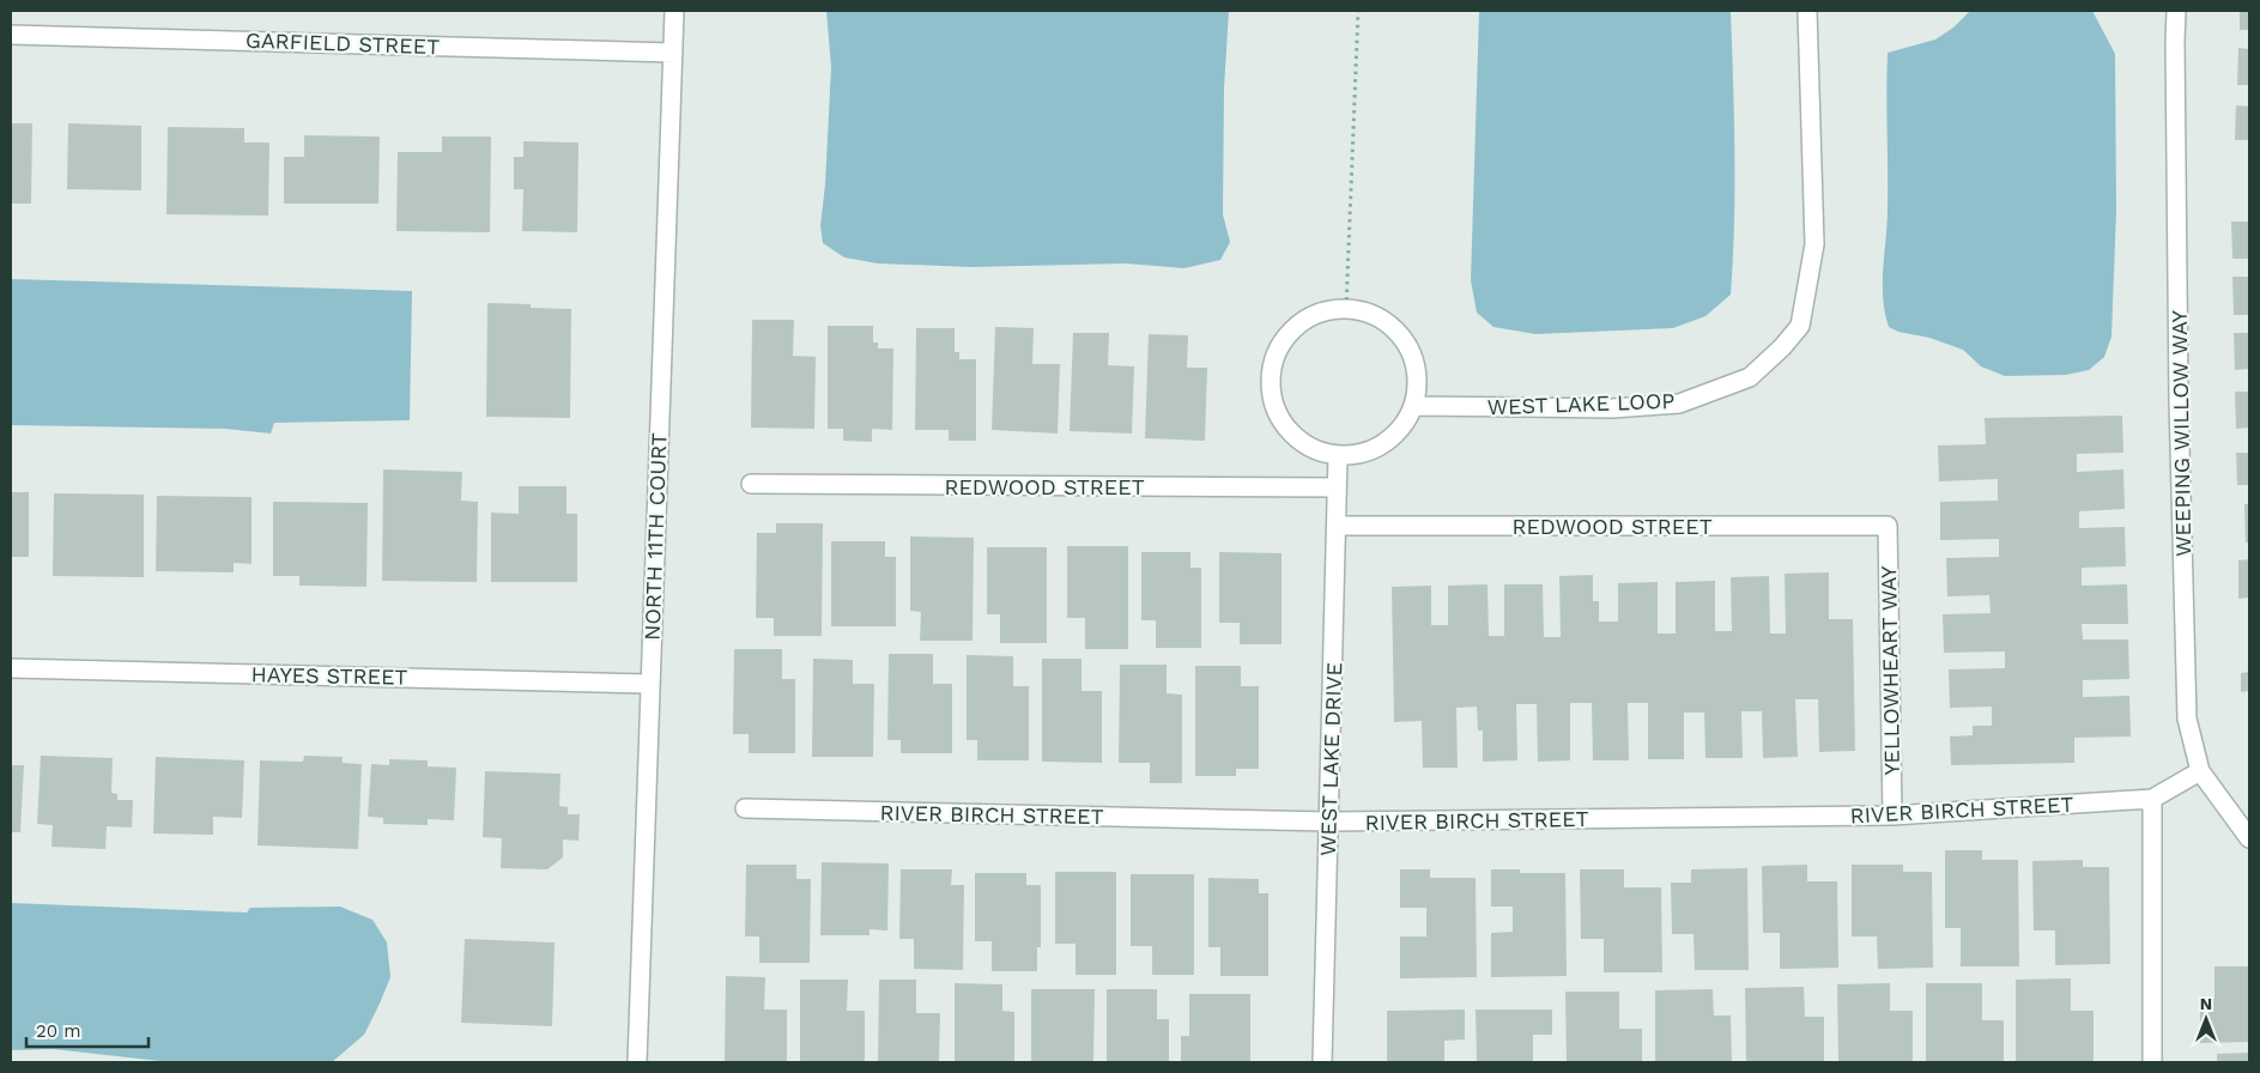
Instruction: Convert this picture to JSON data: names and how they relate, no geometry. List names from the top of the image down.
{
  "streets": {
    "street": [
      "GARFIELD STREET",
      "WEST LAKE LOOP",
      "WEEPING WILLOW WAY",
      "REDWOOD STREET",
      "NORTH 11TH COURT",
      "YELLOWHEART WAY",
      "HAYES STREET",
      "WEST LAKE DRIVE",
      "RIVER BIRCH STREET"
    ]
  },
  "crossings": [
    ["GARFIELD STREET", "NORTH 11TH COURT"],
    ["WEST LAKE LOOP", "WEST LAKE DRIVE"],
    ["WEEPING WILLOW WAY", "RIVER BIRCH STREET"],
    ["REDWOOD STREET", "YELLOWHEART WAY"],
    ["REDWOOD STREET", "WEST LAKE DRIVE"],
    ["NORTH 11TH COURT", "HAYES STREET"],
    ["YELLOWHEART WAY", "RIVER BIRCH STREET"],
    ["WEST LAKE DRIVE", "RIVER BIRCH STREET"]
  ],
  "scale_bar": "20 m",
  "north": "top"
}
